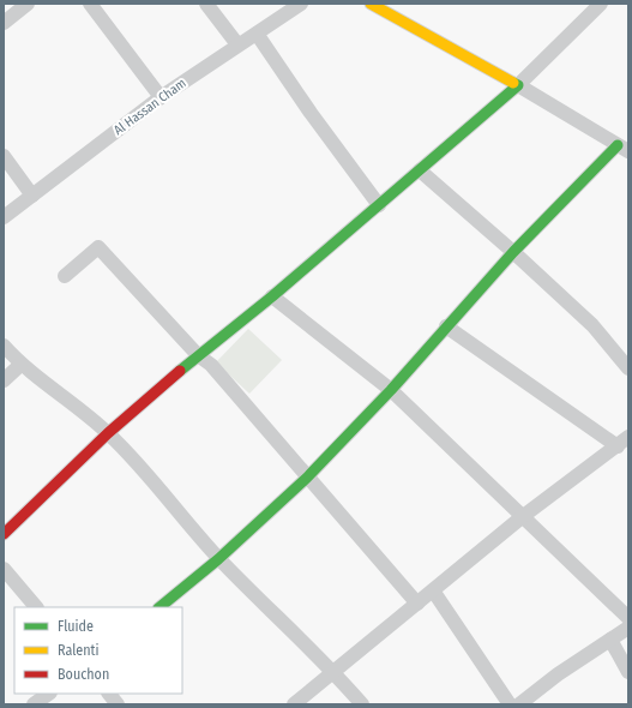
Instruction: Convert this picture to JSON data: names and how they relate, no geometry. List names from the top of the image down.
{
  "streets": {
    "street": ["Al Hassan Cham"]
  },
  "legend": ["Fluide", "Ralenti", "Bouchon"]
}
